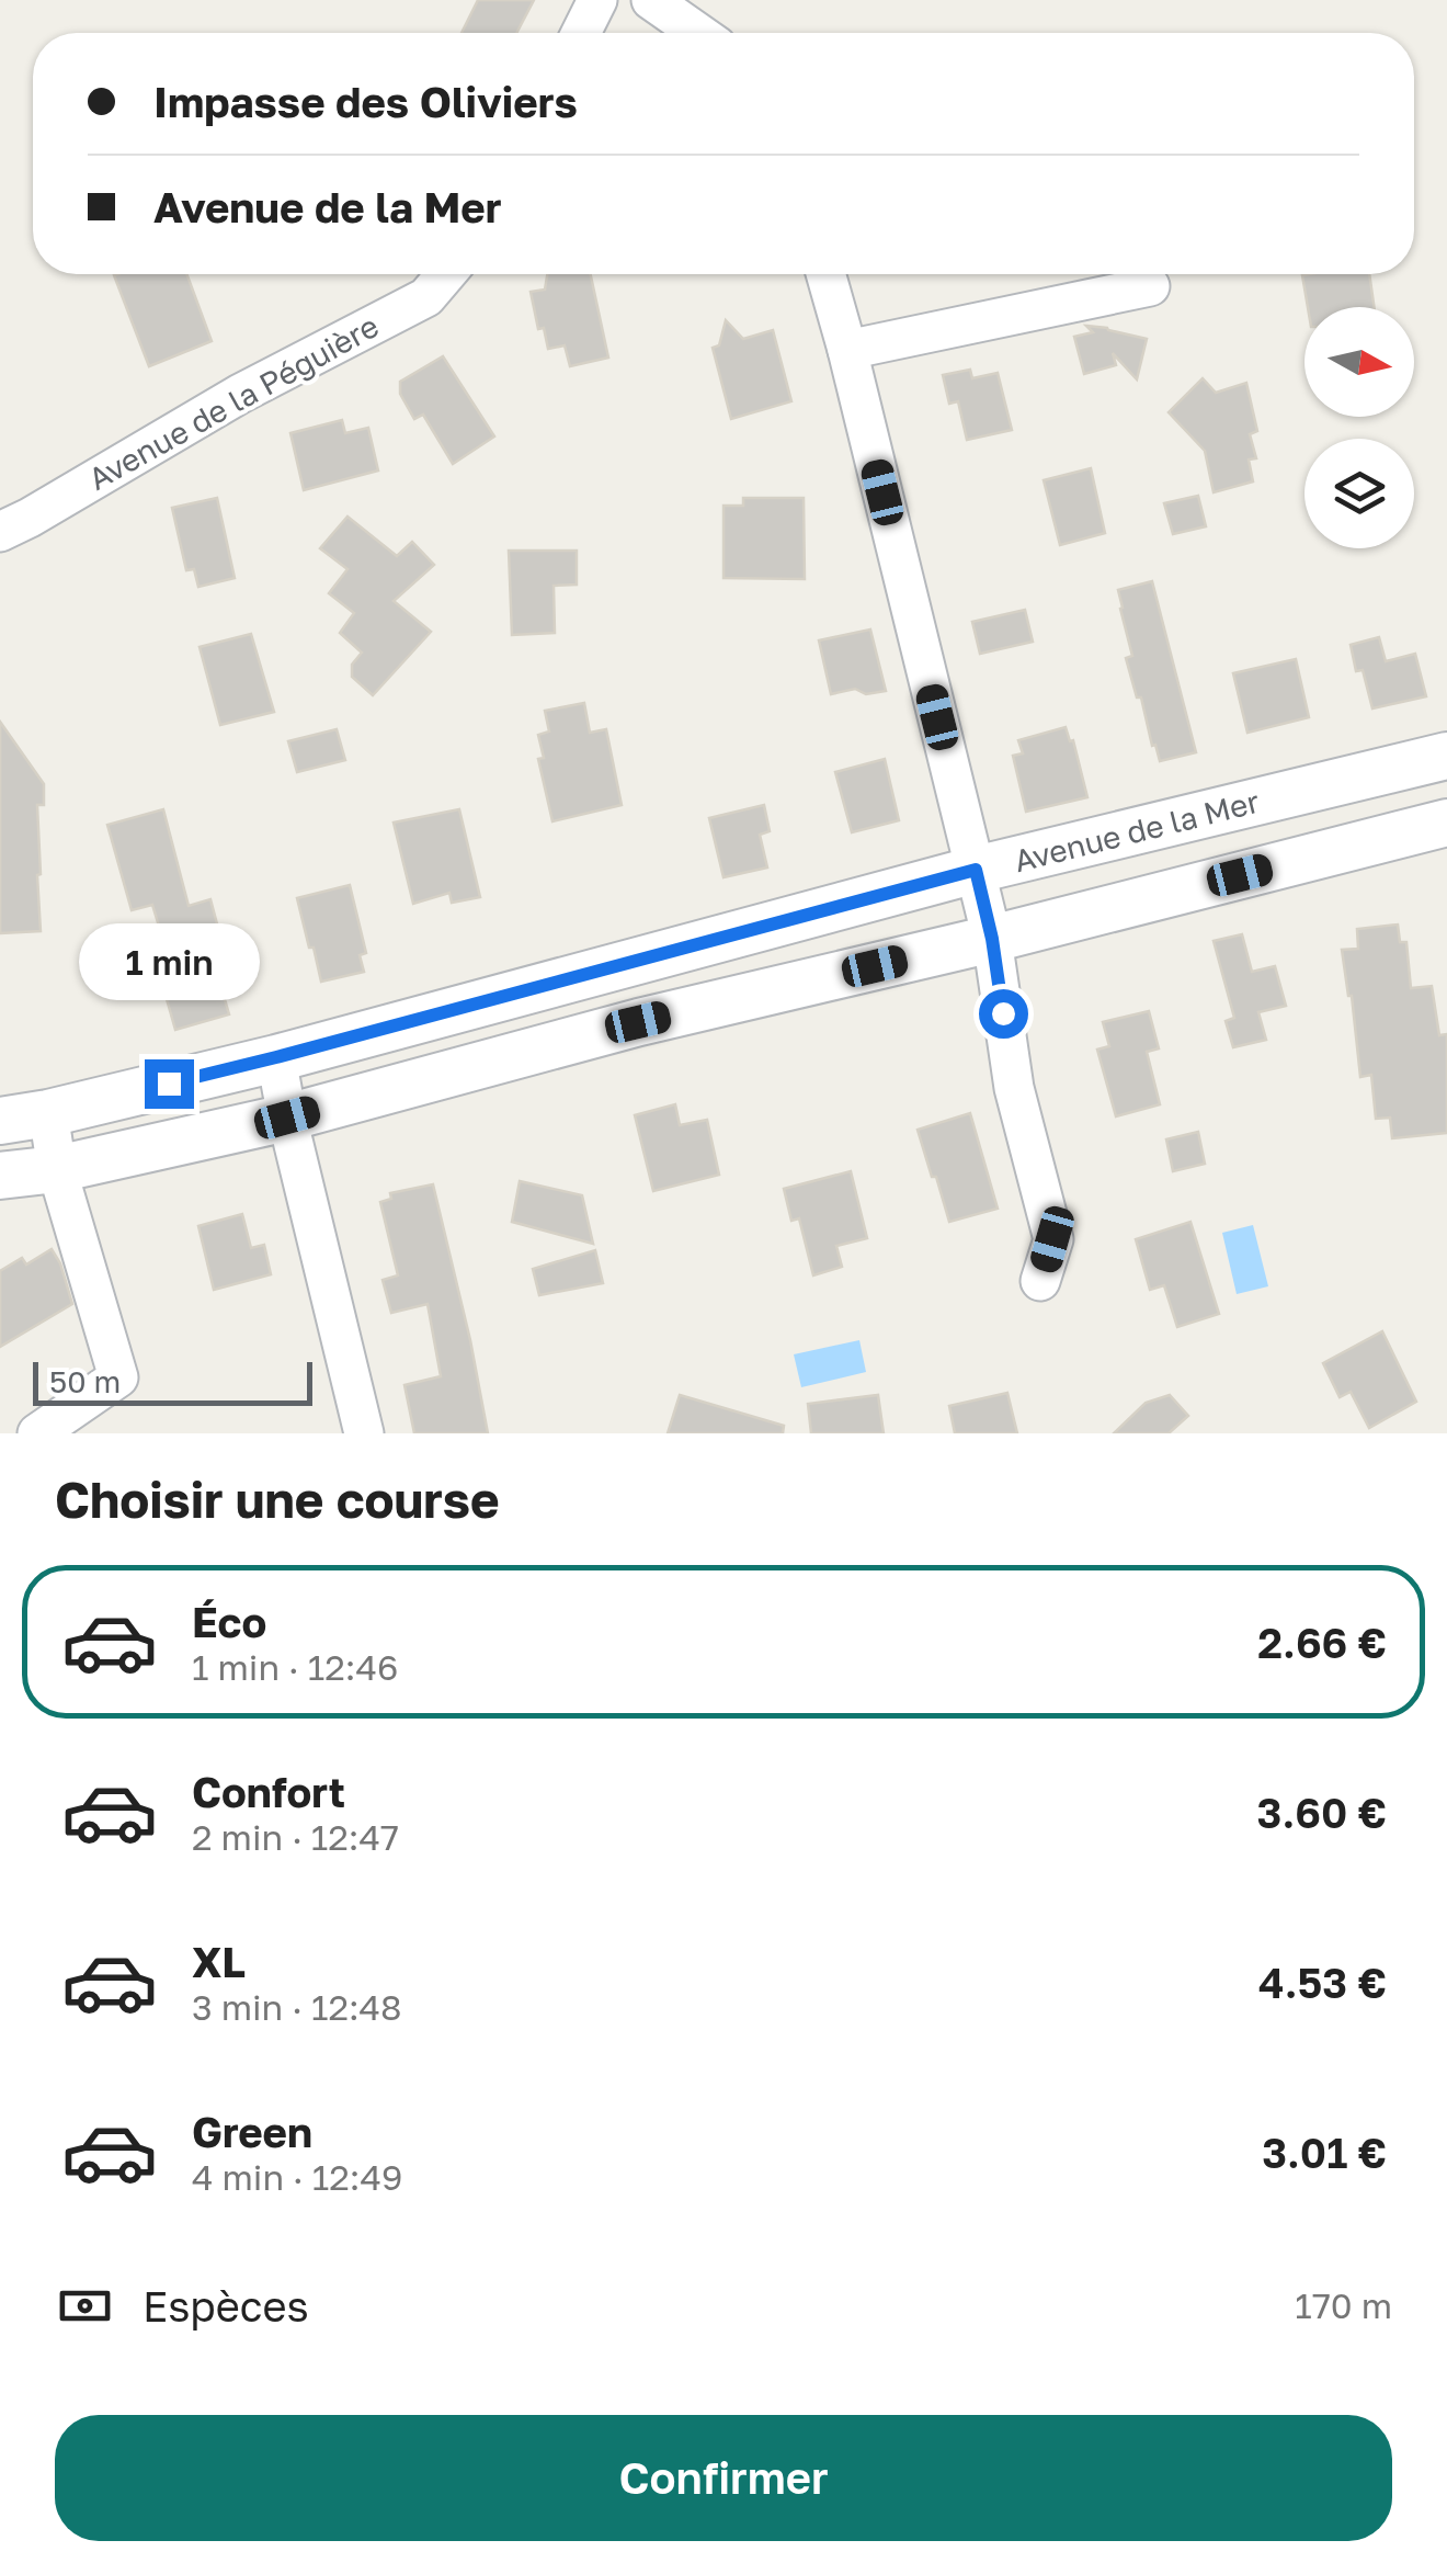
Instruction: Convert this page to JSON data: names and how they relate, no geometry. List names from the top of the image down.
{
  "streets": {
    "street": ["Avenue de la Péguière", "Avenue de la Mer"]
  },
  "scale_bar": "50 m",
  "north": "right",
  "page": {
    "banner": ["Impasse des Oliviers", "Avenue de la Mer"],
    "bubble": "1 min",
    "scale": "50 m",
    "heading": "Choisir une course",
    "list": [
      {
        "name": "Éco",
        "note": "1 min · 12:46",
        "value": "2.66 €"
      },
      {
        "name": "Confort",
        "note": "2 min · 12:47",
        "value": "3.60 €"
      },
      {
        "name": "XL",
        "note": "3 min · 12:48",
        "value": "4.53 €"
      },
      {
        "name": "Green",
        "note": "4 min · 12:49",
        "value": "3.01 €"
      }
    ],
    "pay": ["Espèces", "170 m"],
    "buttons": "Confirmer"
  }
}
